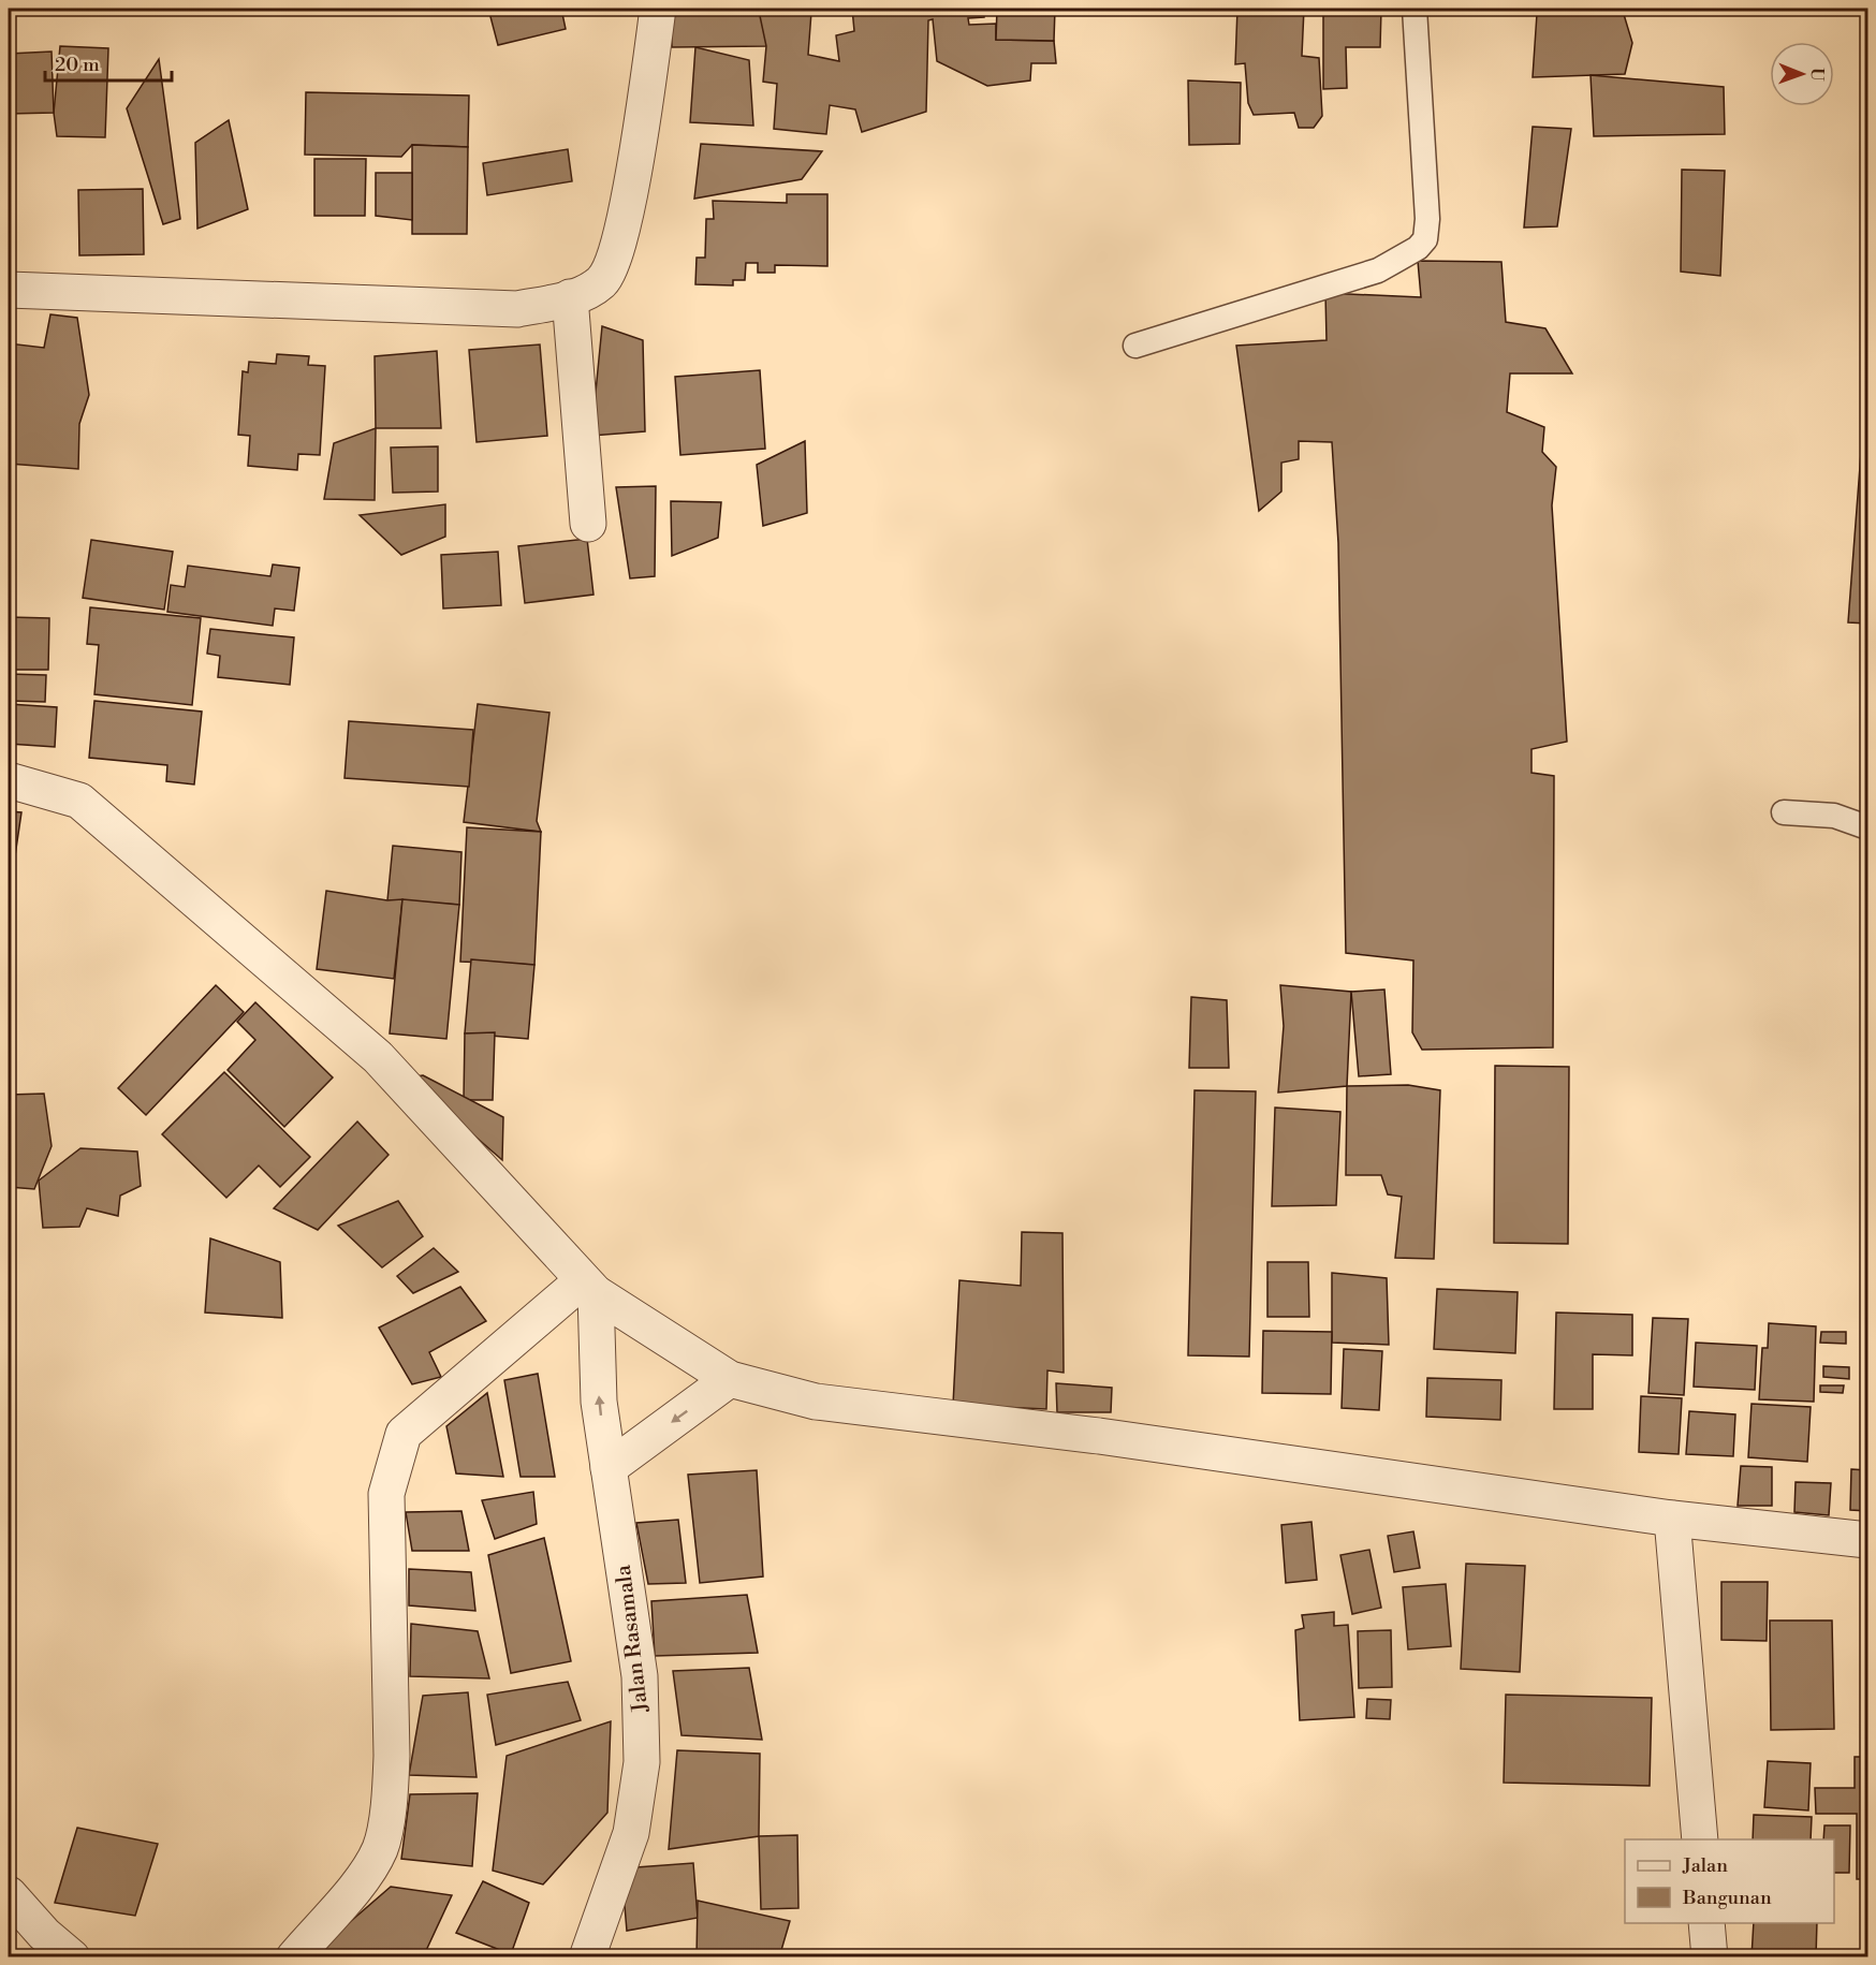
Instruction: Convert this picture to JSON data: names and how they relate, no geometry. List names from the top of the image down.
{
  "streets": {
    "street": ["Jalan Rasamala"]
  },
  "legend": ["Jalan", "Bangunan"],
  "scale_bar": "20 m",
  "north": "right"
}
